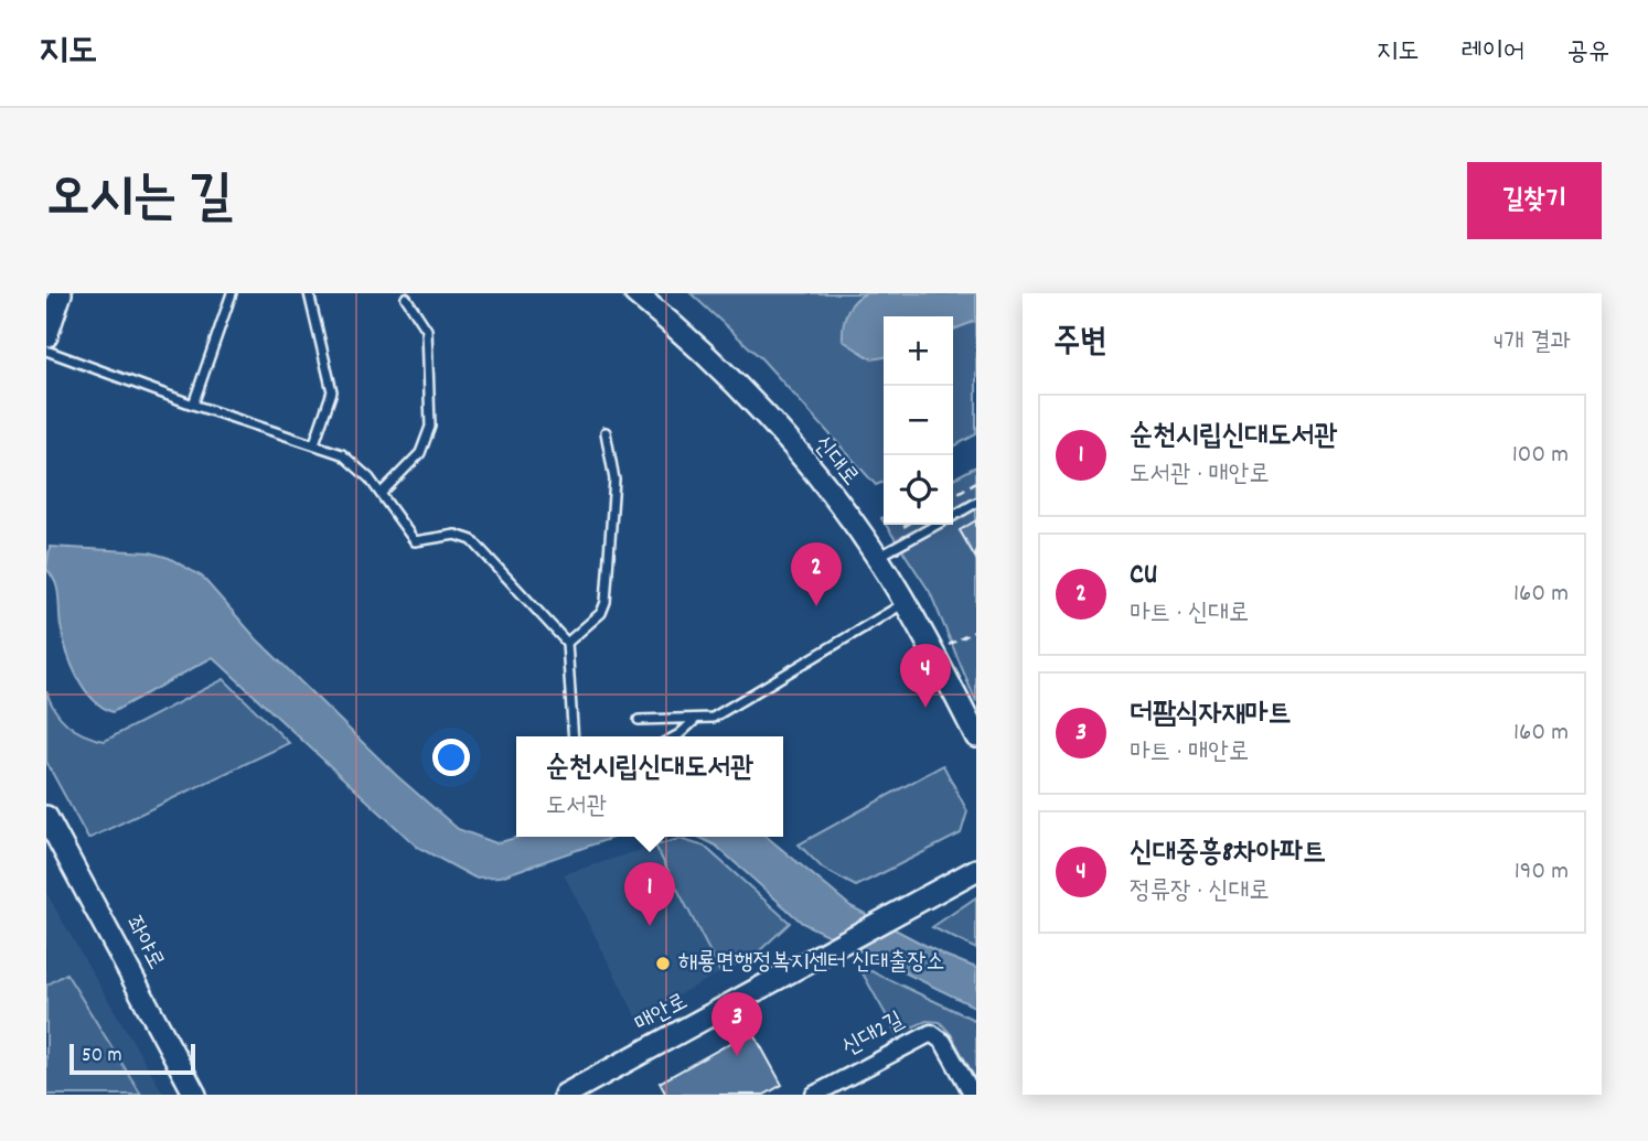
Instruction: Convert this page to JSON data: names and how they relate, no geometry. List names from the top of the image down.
{
  "streets": {
    "street": [
      "신대로",
      "좌야로",
      "매안로",
      "신대2길"
    ]
  },
  "places": ["해룡면행정복지센터 신대출장소"],
  "scale_bar": "50 m",
  "page": {
    "header": "지도",
    "nav": ["지도", "레이어", "공유"],
    "title": "오시는 길",
    "buttons": "길찾기",
    "heading": ["주변", "4개 결과"],
    "map_buttons": ["+", "−"],
    "list": [
      {
        "mark": "1",
        "name": "순천시립신대도서관",
        "note": "도서관 · 매안로",
        "value": "100 m"
      },
      {
        "mark": "2",
        "name": "CU",
        "note": "마트 · 신대로",
        "value": "160 m"
      },
      {
        "mark": "3",
        "name": "더팜식자재마트",
        "note": "마트 · 매안로",
        "value": "160 m"
      },
      {
        "mark": "4",
        "name": "신대중흥8차아파트",
        "note": "정류장 · 신대로",
        "value": "190 m"
      }
    ],
    "pins": [
      "2",
      "4",
      "1",
      "3"
    ],
    "popup": ["순천시립신대도서관", "도서관"],
    "scale": "50 m"
  }
}
